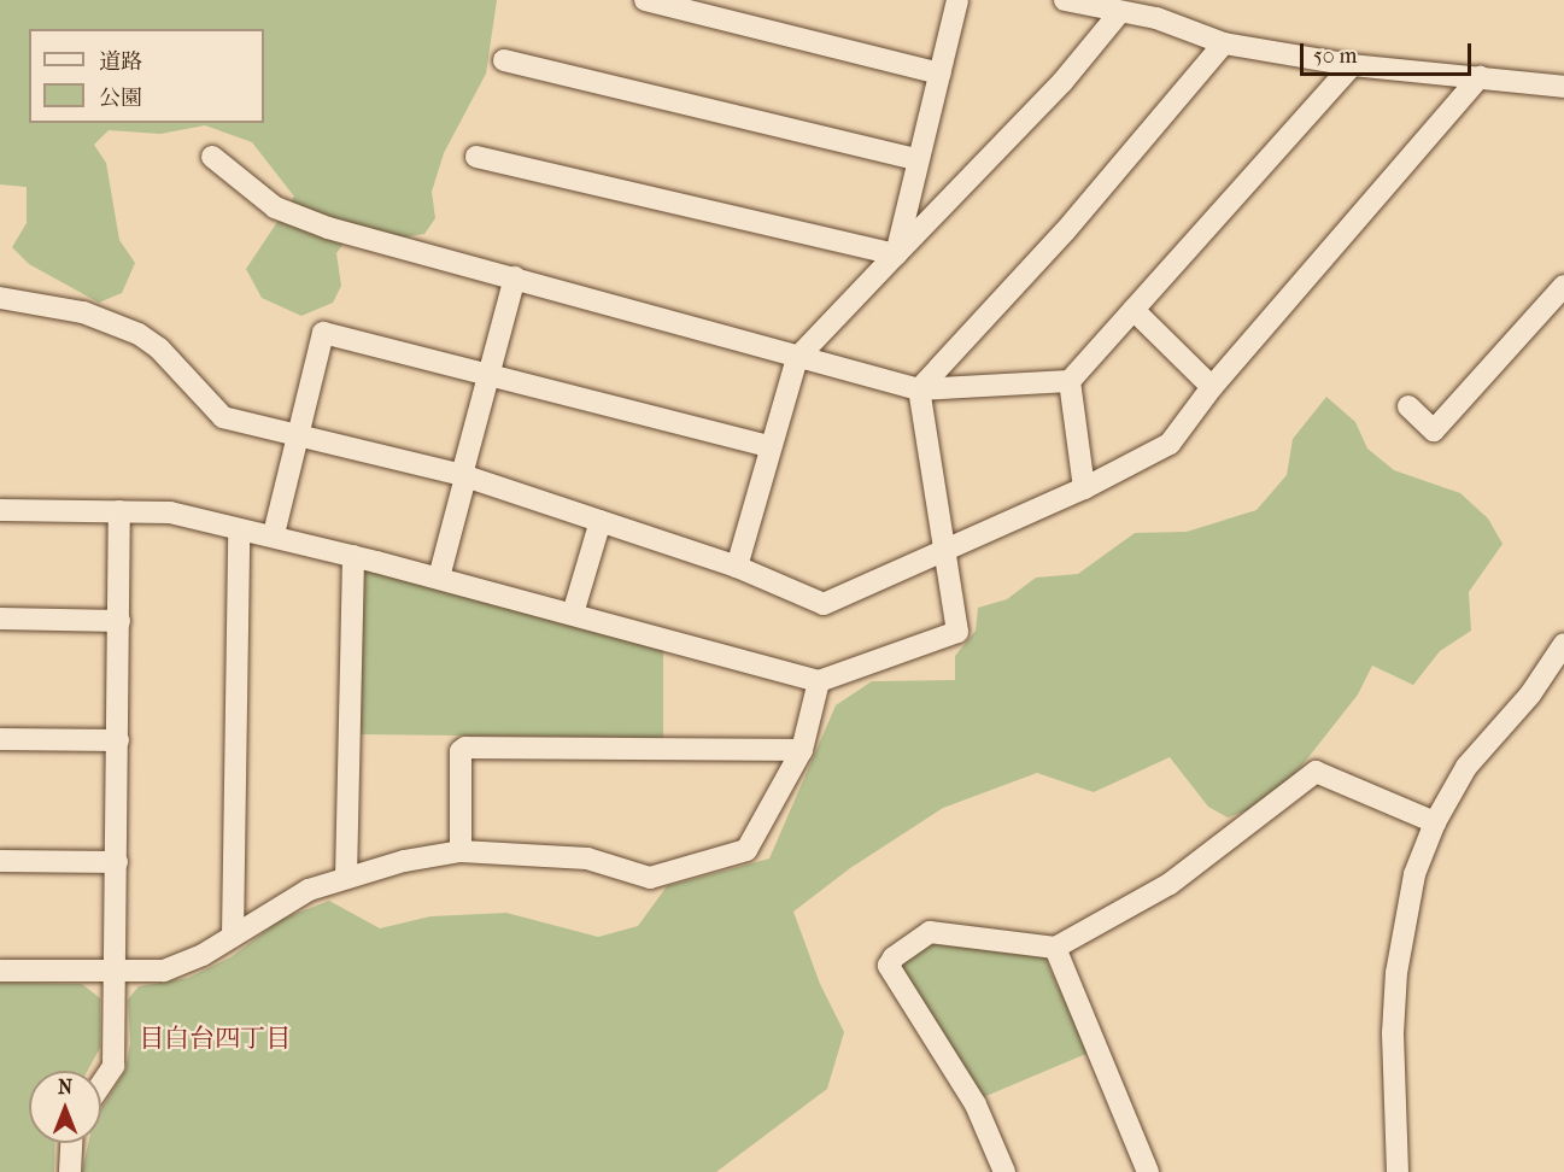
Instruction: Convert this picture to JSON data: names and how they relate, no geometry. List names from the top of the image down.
{
  "districts": ["目白台四丁目"],
  "legend": ["道路", "公園"],
  "scale_bar": "50 m",
  "north": "top"
}
